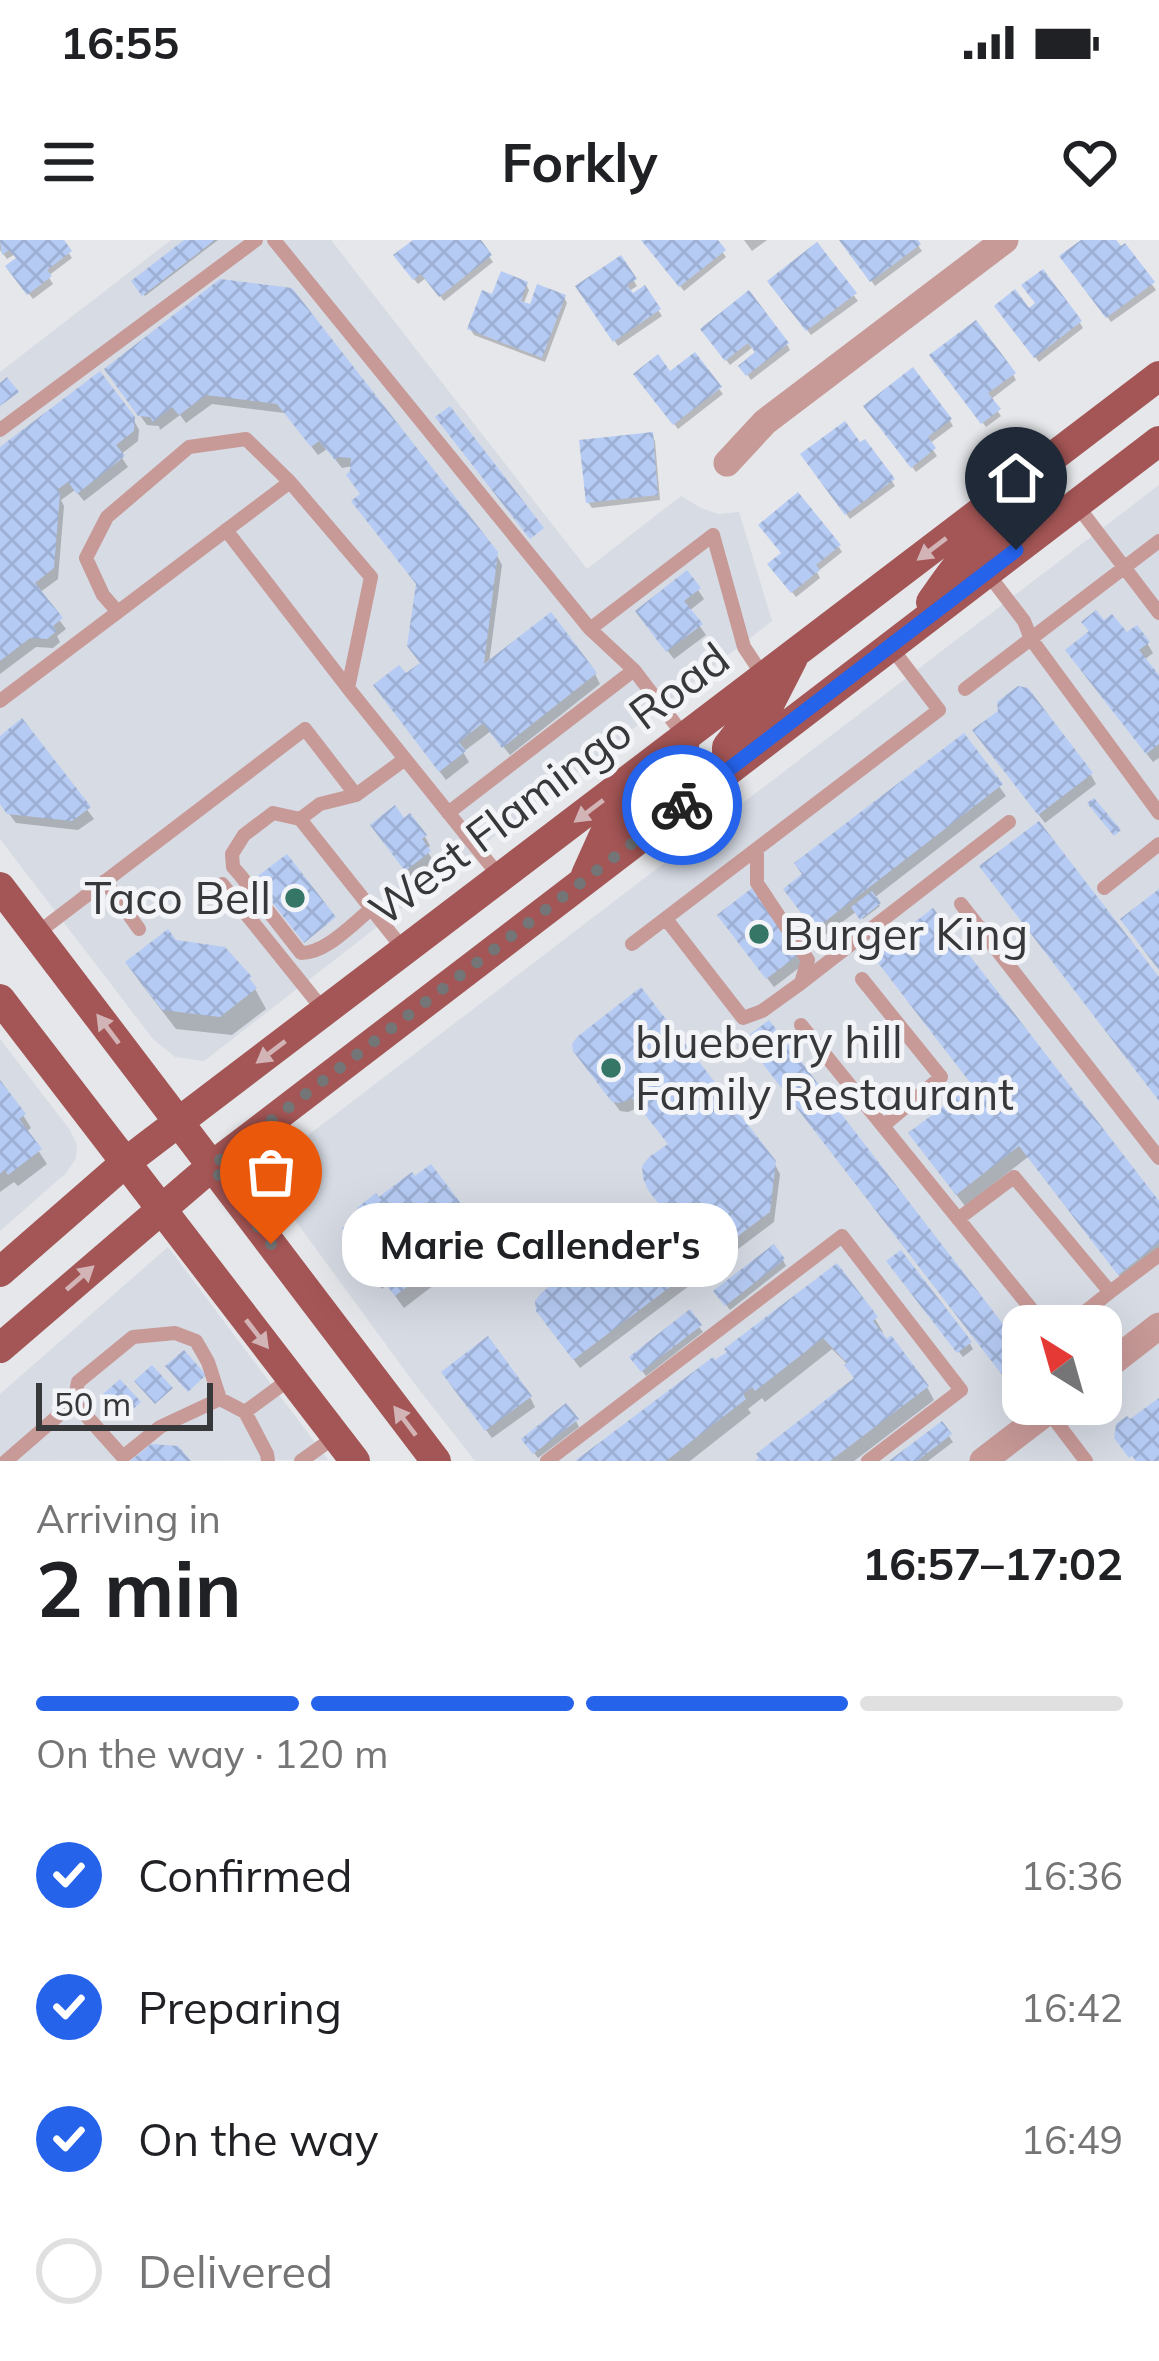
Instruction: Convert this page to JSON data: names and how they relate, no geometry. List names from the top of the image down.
{
  "streets": {
    "main road": ["West Flamingo Road"]
  },
  "places": [
    "Taco Bell",
    "Burger King",
    "blueberry hill Family Restaurant",
    "Marie Callender's"
  ],
  "scale_bar": "50 m",
  "north": "top left",
  "page": {
    "status": "16:55",
    "header": "Forkly",
    "bubble": "Marie Callender's",
    "scale": "50 m",
    "heading": ["2 min", "Arriving in", "16:57–17:02"],
    "bar": "On the way · 120 m",
    "list": [
      ["Confirmed", "16:36"],
      ["Preparing", "16:42"],
      ["On the way", "16:49"],
      "Delivered"
    ]
  }
}
